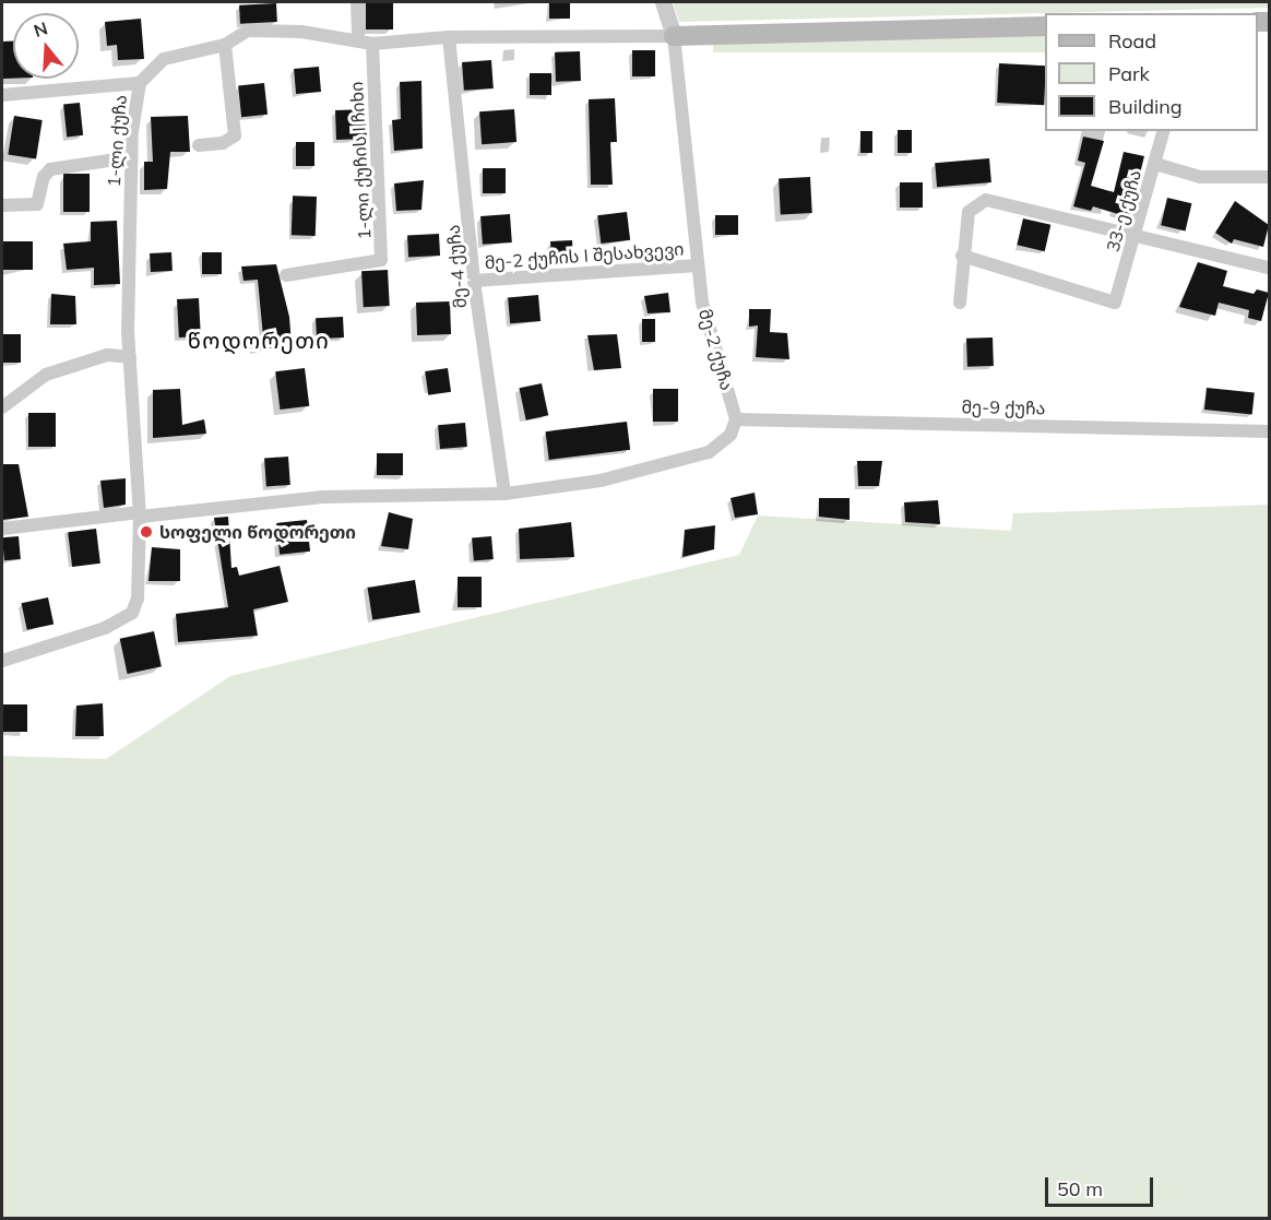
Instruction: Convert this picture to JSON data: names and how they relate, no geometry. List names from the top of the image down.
{
  "streets": {
    "street": [
      "1-ლი ქუჩა",
      "1-ლი ქუჩის I ჩიხი",
      "33-ე ქუჩა",
      "მე-2 ქუჩის I შესახვევი",
      "მე-4 ქუჩა",
      "მე-2 ქუჩა",
      "მე-9 ქუჩა"
    ]
  },
  "crossings": [
    ["1-ლი ქუჩა", "1-ლი ქუჩის I ჩიხი"],
    ["1-ლი ქუჩა", "მე-4 ქუჩა"],
    ["1-ლი ქუჩა", "მე-2 ქუჩა"],
    ["მე-2 ქუჩის I შესახვევი", "მე-4 ქუჩა"],
    ["მე-2 ქუჩის I შესახვევი", "მე-2 ქუჩა"],
    ["მე-2 ქუჩა", "მე-9 ქუჩა"]
  ],
  "districts": ["წოდორეთი"],
  "places": ["სოფელი წოდორეთი"],
  "legend": ["Road", "Park", "Building"],
  "scale_bar": "50 m",
  "north": "top"
}
